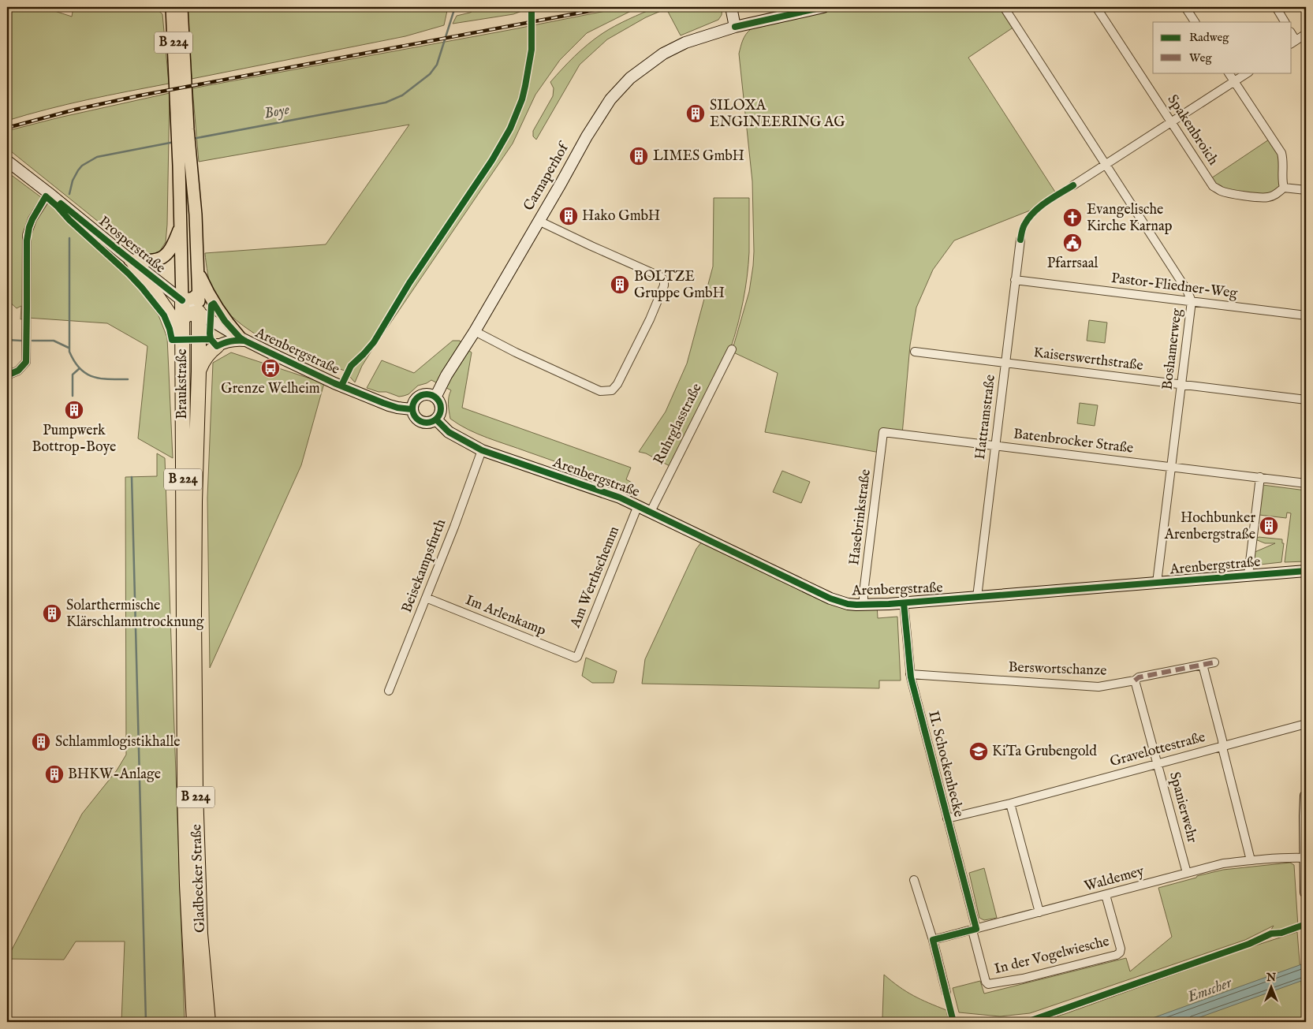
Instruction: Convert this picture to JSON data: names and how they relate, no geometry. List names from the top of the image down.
{
  "streets": {
    "highway": ["B 224", "Braukstraße", "Gladbecker Straße"],
    "main road": ["Carnaperhof", "Prosperstraße", "Arenbergstraße"],
    "street": [
      "Spakenbroich",
      "Pastor-Fliedner-Weg",
      "Boshamerweg",
      "Kaiserswerthstraße",
      "Hattramstraße",
      "Ruhrglasstraße",
      "Batenbrocker Straße",
      "Hasebrinkstraße",
      "Beisekampsfurth",
      "Am Werthschemm",
      "Im Arlenkamp",
      "Berswortschanze",
      "Gravelottestraße",
      "II. Schockenhecke",
      "Spanierwehr",
      "Waldemey",
      "In der Vogelwiesche"
    ]
  },
  "crossings": [
    ["Carnaperhof", "Arenbergstraße"],
    ["Prosperstraße", "Arenbergstraße"],
    ["Prosperstraße", "Braukstraße"],
    ["Pastor-Fliedner-Weg", "Boshamerweg"],
    ["Pastor-Fliedner-Weg", "Hattramstraße"],
    ["Boshamerweg", "Arenbergstraße"],
    ["Boshamerweg", "Kaiserswerthstraße"],
    ["Boshamerweg", "Batenbrocker Straße"],
    ["Arenbergstraße", "Hattramstraße"],
    ["Arenbergstraße", "Ruhrglasstraße"],
    ["Arenbergstraße", "Batenbrocker Straße"],
    ["Arenbergstraße", "Hasebrinkstraße"],
    ["Arenbergstraße", "Beisekampsfurth"],
    ["Arenbergstraße", "Am Werthschemm"],
    ["Arenbergstraße", "II. Schockenhecke"],
    ["Kaiserswerthstraße", "Hattramstraße"],
    ["Braukstraße", "Gladbecker Straße"],
    ["Hattramstraße", "Batenbrocker Straße"],
    ["Batenbrocker Straße", "Hasebrinkstraße"],
    ["Beisekampsfurth", "Im Arlenkamp"],
    ["Am Werthschemm", "Im Arlenkamp"],
    ["Berswortschanze", "II. Schockenhecke"],
    ["Berswortschanze", "Spanierwehr"],
    ["Gravelottestraße", "II. Schockenhecke"],
    ["Gravelottestraße", "Spanierwehr"],
    ["II. Schockenhecke", "Waldemey"],
    ["II. Schockenhecke", "In der Vogelwiesche"],
    ["Spanierwehr", "Waldemey"],
    ["Waldemey", "In der Vogelwiesche"]
  ],
  "water": ["Boye", "Emscher"],
  "places": {
    "building": [
      "SILOXA ENGINEERING AG",
      "LIMES GmbH",
      "Hako GmbH",
      "BOLTZE Gruppe GmbH",
      "Pumpwerk Bottrop-Boye",
      "Hochbunker Arenbergstraße",
      "Solarthermische Klärschlammtrocknung",
      "Schlammlogistikhalle",
      "BHKW-Anlage"
    ],
    "church": ["Evangelische Kirche Karnap"],
    "public building": ["Pfarrsaal"],
    "bus stop": ["Grenze Welheim"],
    "school or university": ["KiTa Grubengold"]
  },
  "legend": ["Radweg", "Weg"],
  "north": "top"
}
